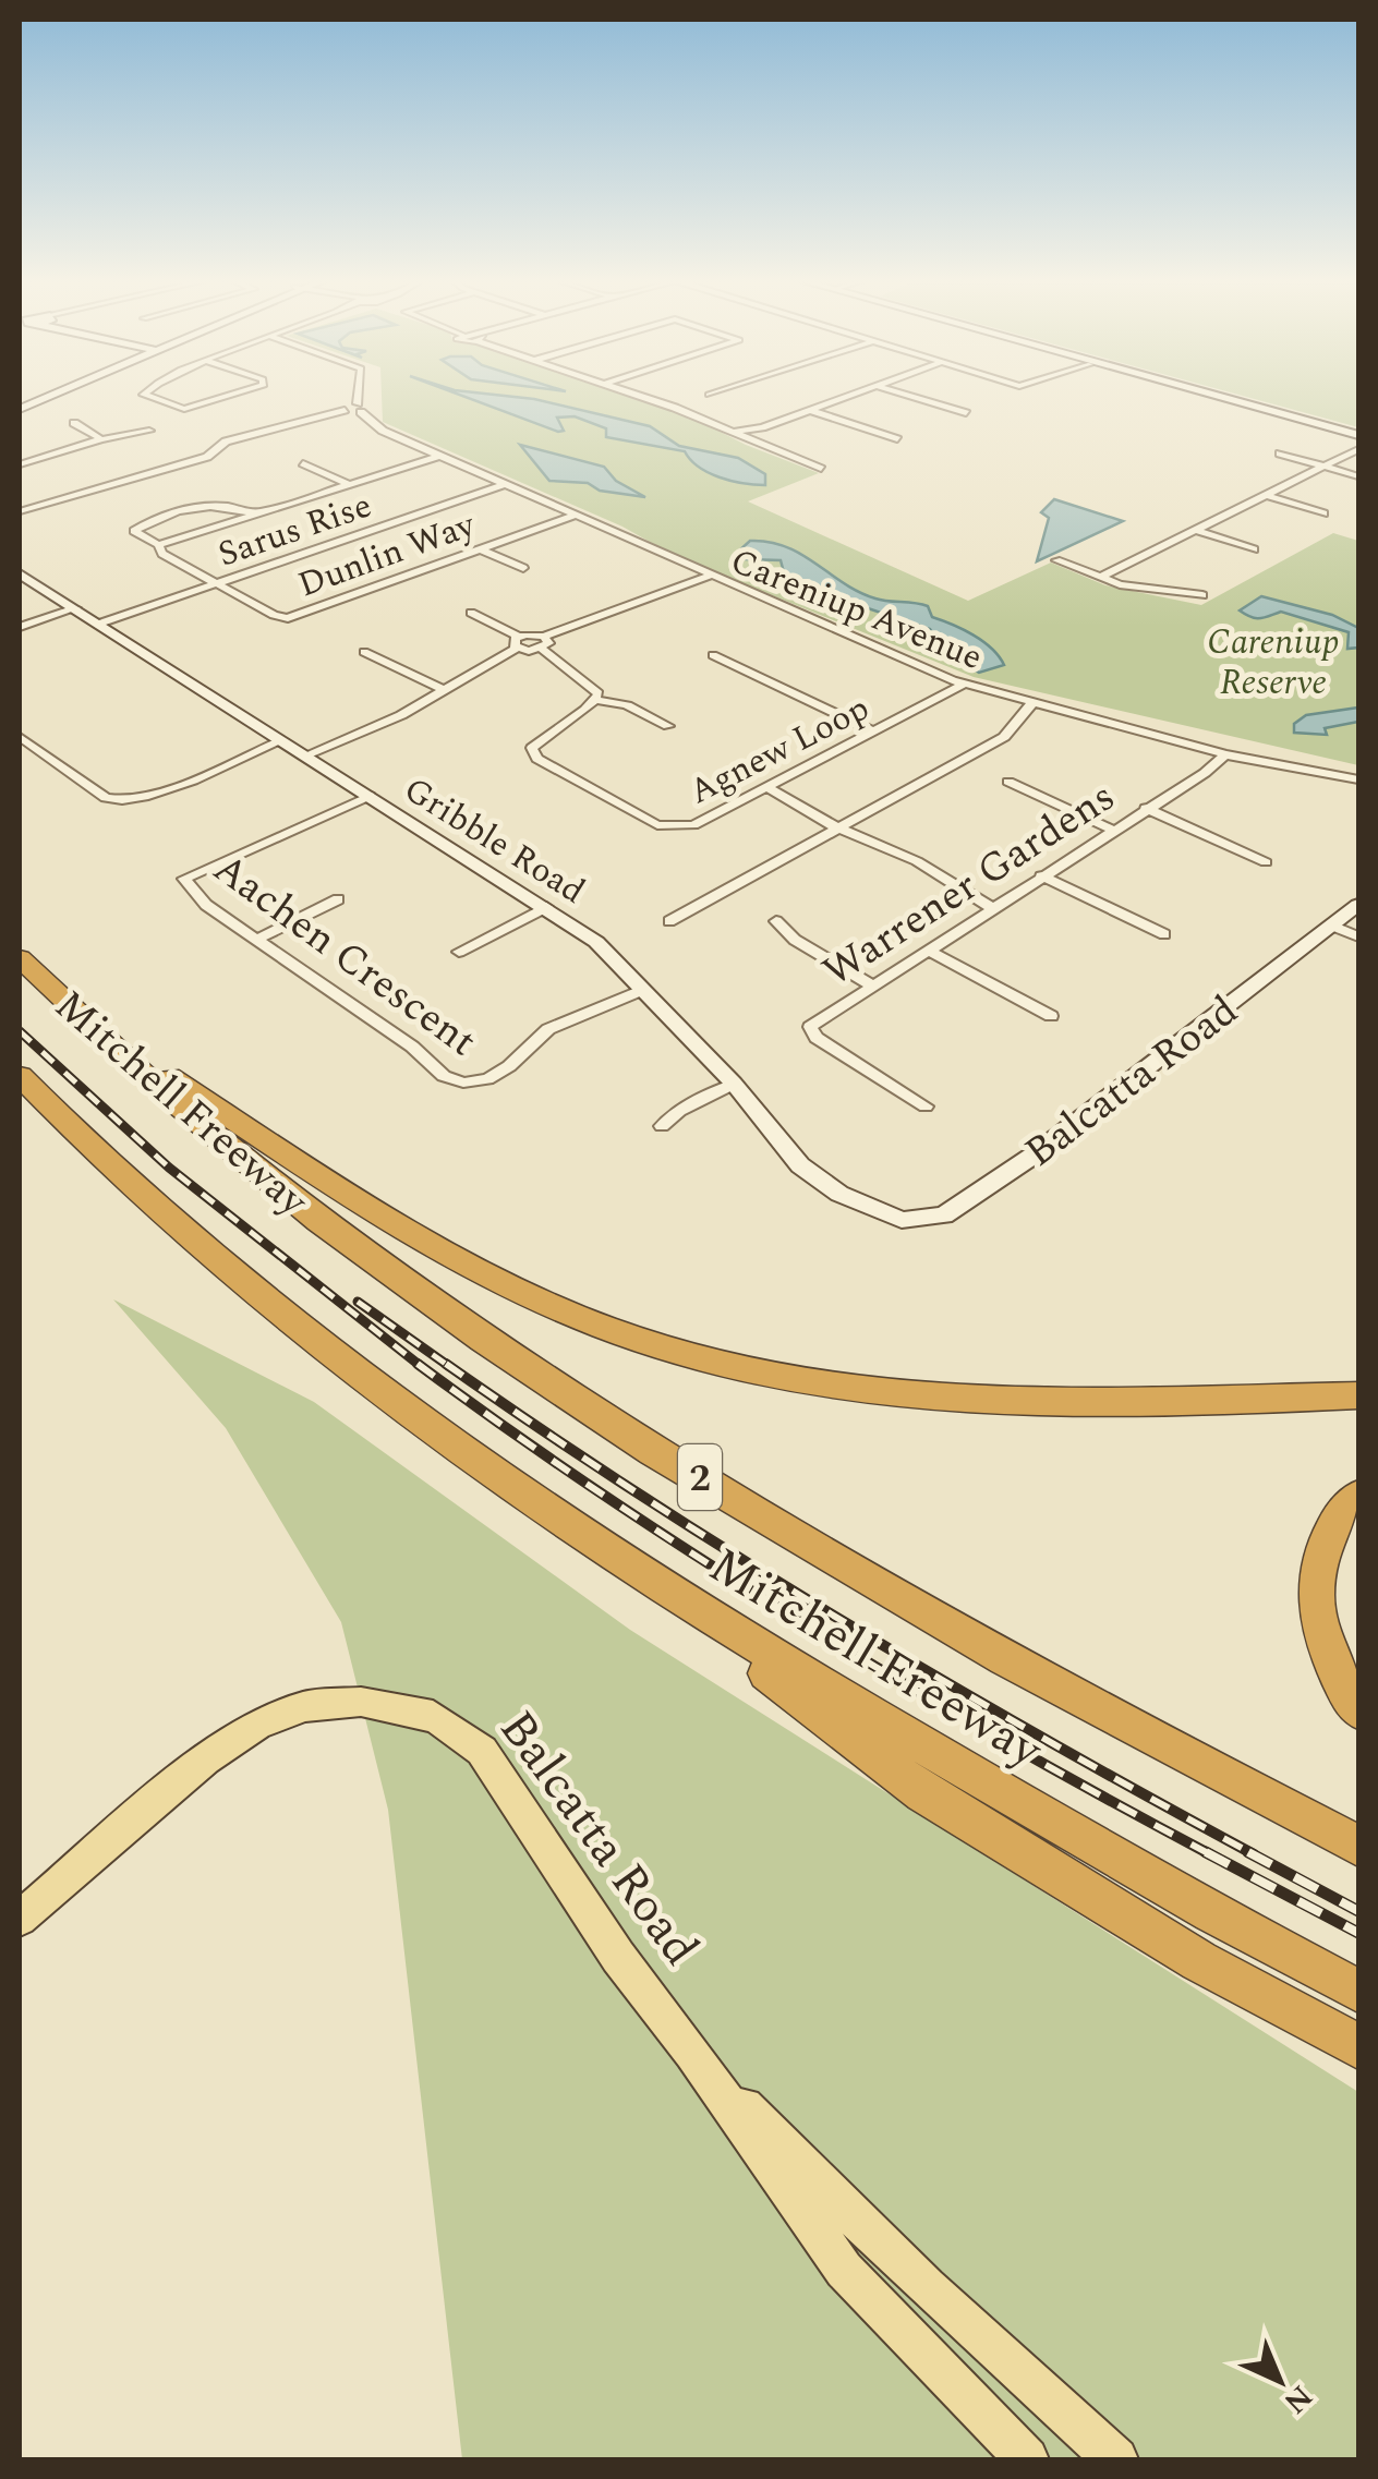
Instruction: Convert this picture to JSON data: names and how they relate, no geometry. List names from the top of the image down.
{
  "streets": {
    "highway": ["Mitchell Freeway", "2"],
    "main road": ["Gribble Road", "Balcatta Road"],
    "street": [
      "Sarus Rise",
      "Dunlin Way",
      "Careniup Avenue",
      "Agnew Loop",
      "Warrener Gardens",
      "Aachen Crescent"
    ]
  },
  "crossings": [
    ["Sarus Rise", "Dunlin Way"],
    ["Sarus Rise", "Careniup Avenue"],
    ["Sarus Rise", "Gribble Road"],
    ["Dunlin Way", "Careniup Avenue"],
    ["Careniup Avenue", "Agnew Loop"],
    ["Careniup Avenue", "Warrener Gardens"],
    ["Gribble Road", "Aachen Crescent"],
    ["Gribble Road", "Balcatta Road"]
  ],
  "parks": ["Careniup Reserve"],
  "north": "bottom right"
}
